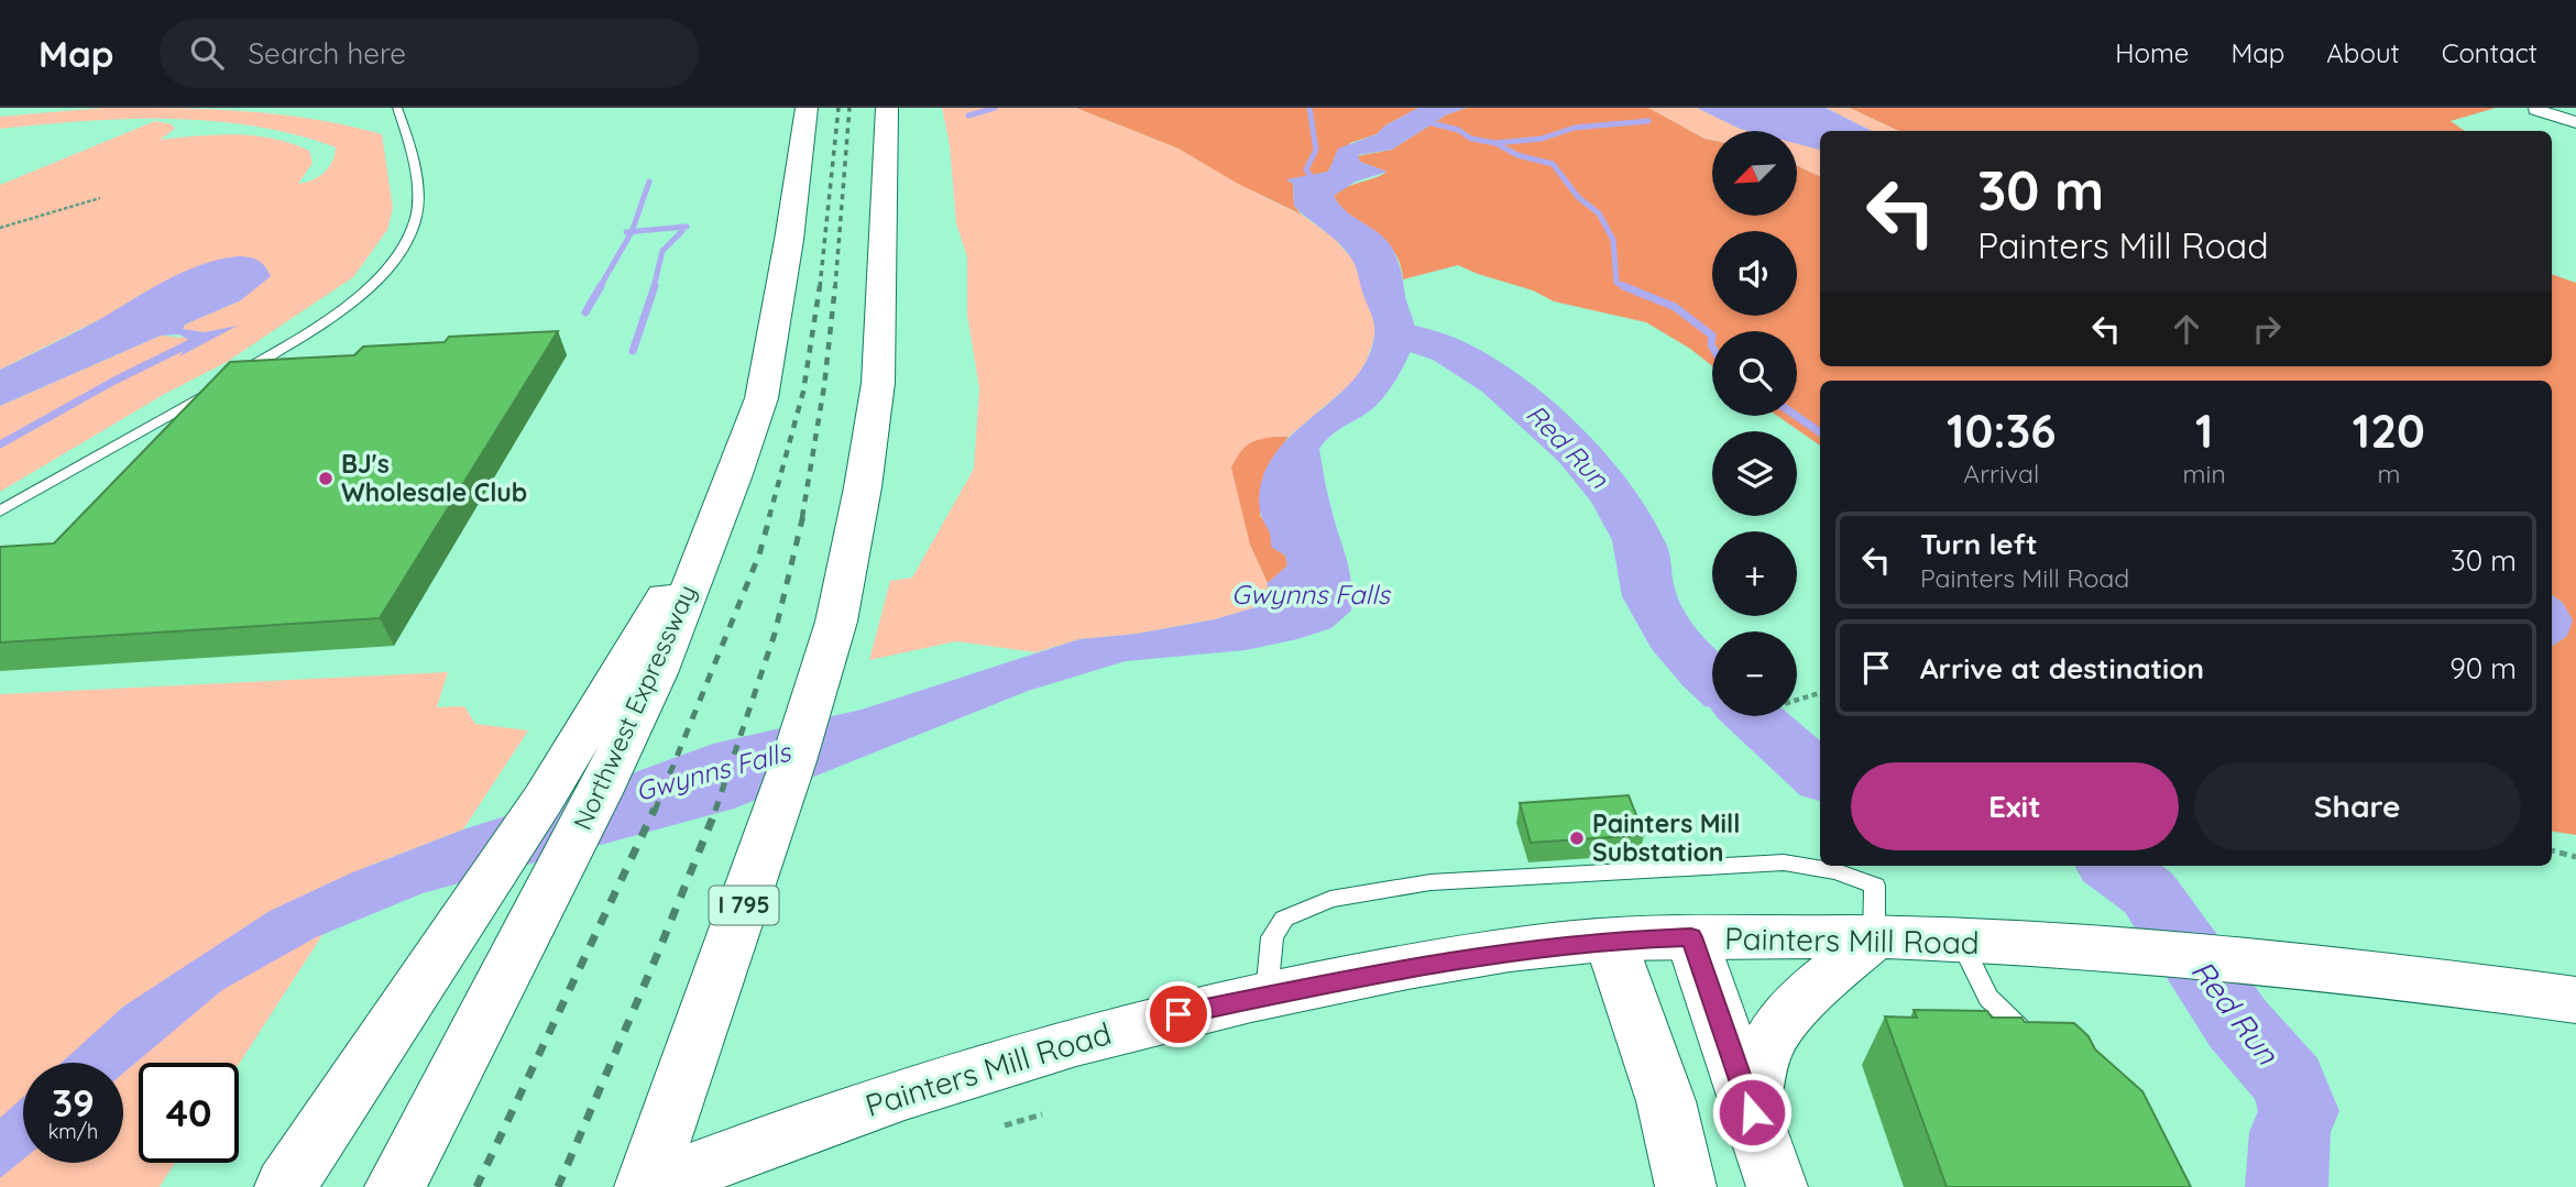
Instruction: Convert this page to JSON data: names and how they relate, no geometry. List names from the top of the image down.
{
  "streets": {
    "main road": ["Northwest Expressway", "I 795", "Painters Mill Road"]
  },
  "crossings": [
    ["I 795", "Painters Mill Road"]
  ],
  "water": ["Red Run", "Gwynns Falls"],
  "places": ["BJ's Wholesale Club", "Painters Mill Substation"],
  "north": "bottom left",
  "page": {
    "header": "Map",
    "search": "Search here",
    "nav": [
      "Home",
      "Map",
      "About",
      "Contact"
    ],
    "map_buttons": ["+", "−"],
    "turn": ["30 m", "Painters Mill Road"],
    "eta": [
      "10:36",
      "Arrival",
      "1",
      "min",
      "120",
      "m"
    ],
    "list": [
      {
        "name": "Turn left",
        "note": "Painters Mill Road",
        "value": "30 m"
      },
      {
        "name": "Arrive at destination",
        "value": "90 m"
      }
    ],
    "buttons": ["Exit", "Share"],
    "speed": "39 km/h",
    "limit": "40"
  }
}
